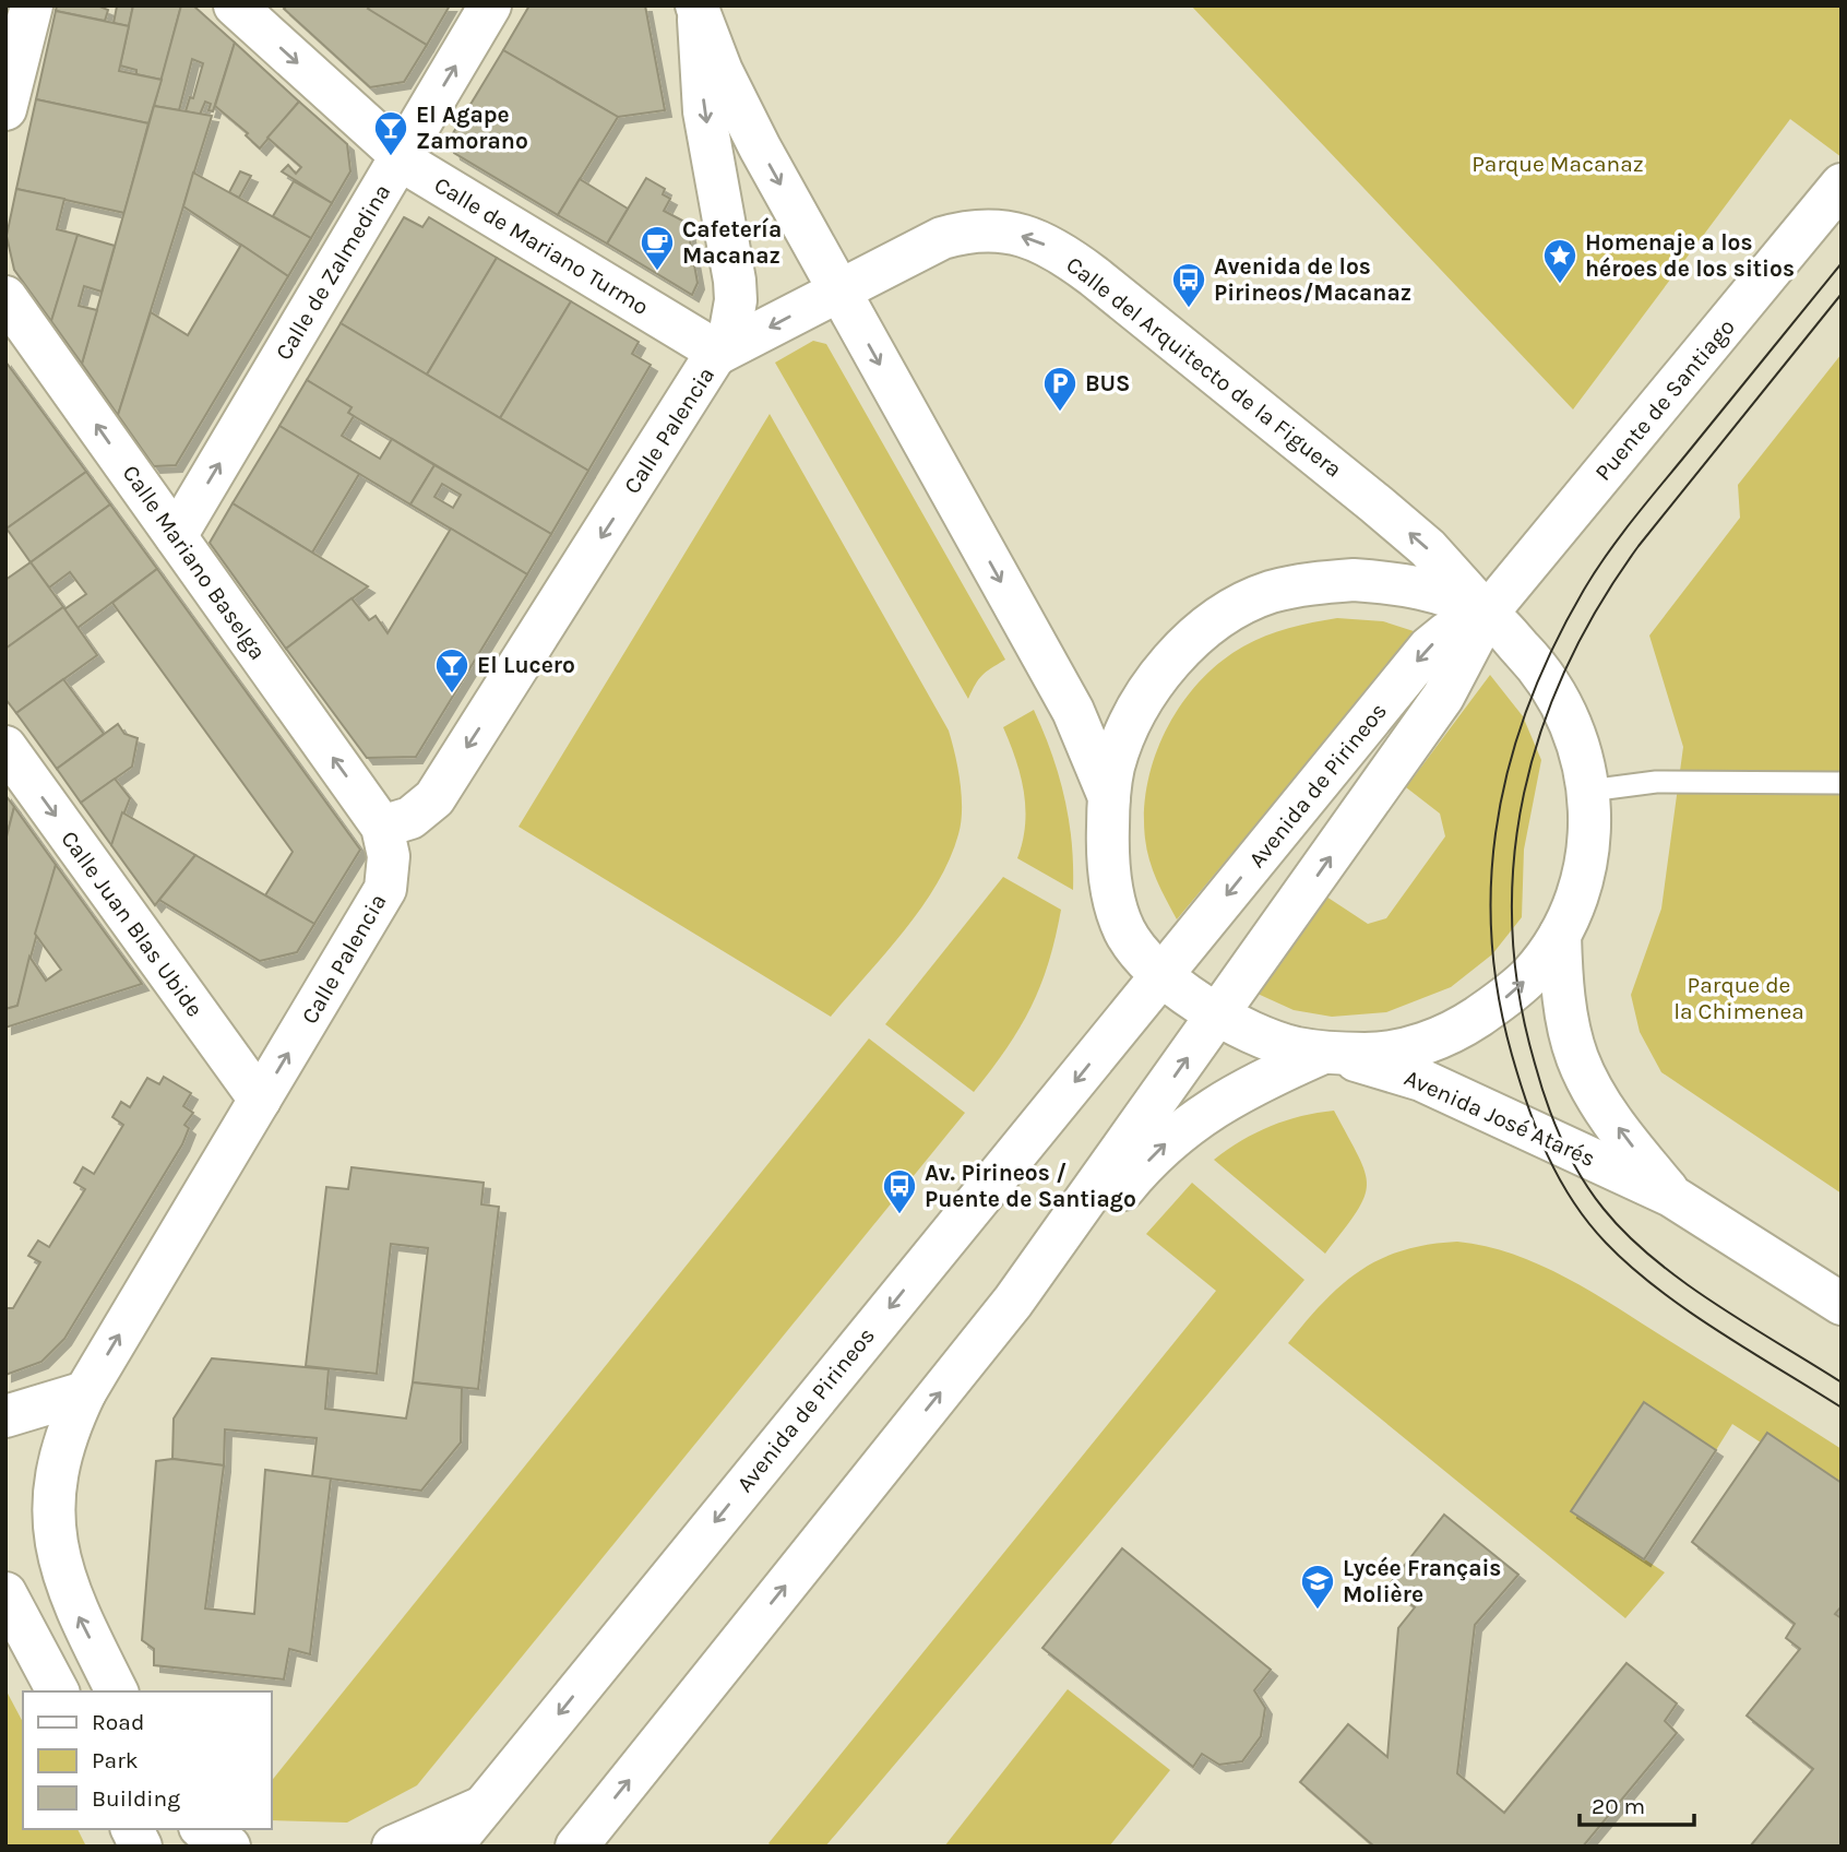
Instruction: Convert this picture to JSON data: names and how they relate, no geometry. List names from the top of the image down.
{
  "streets": {
    "main road": [
      "Calle de Mariano Turmo",
      "Calle de Zalmedina",
      "Calle del Arquitecto de la Figuera",
      "Puente de Santiago",
      "Calle Palencia",
      "Calle Mariano Baselga",
      "Avenida de Pirineos",
      "Calle Juan Blas Ubide",
      "Avenida José Atarés"
    ]
  },
  "crossings": [
    ["Calle de Mariano Turmo", "Calle de Zalmedina"],
    ["Calle de Mariano Turmo", "Calle Palencia"],
    ["Calle de Zalmedina", "Calle Mariano Baselga"],
    ["Calle del Arquitecto de la Figuera", "Puente de Santiago"],
    ["Calle del Arquitecto de la Figuera", "Calle Palencia"],
    ["Calle del Arquitecto de la Figuera", "Avenida de Pirineos"],
    ["Puente de Santiago", "Avenida de Pirineos"],
    ["Calle Palencia", "Calle Mariano Baselga"],
    ["Calle Palencia", "Calle Juan Blas Ubide"]
  ],
  "one_way": [
    "Calle de Mariano Turmo",
    "Calle de Zalmedina",
    "Calle del Arquitecto de la Figuera",
    "Calle Mariano Baselga",
    "Calle Juan Blas Ubide"
  ],
  "parks": ["Parque Macanaz", "Parque de la Chimenea"],
  "places": {
    "bar": ["El Agape Zamorano", "El Lucero"],
    "cafe": ["Cafetería Macanaz"],
    "place": ["Homenaje a los héroes de los sitios"],
    "bus stop": ["Avenida de los Pirineos/Macanaz", "Av. Pirineos / Puente de Santiago"],
    "parking": ["BUS"],
    "school or university": ["Lycée Français Molière"]
  },
  "legend": ["Road", "Park", "Building"],
  "scale_bar": "20 m"
}
